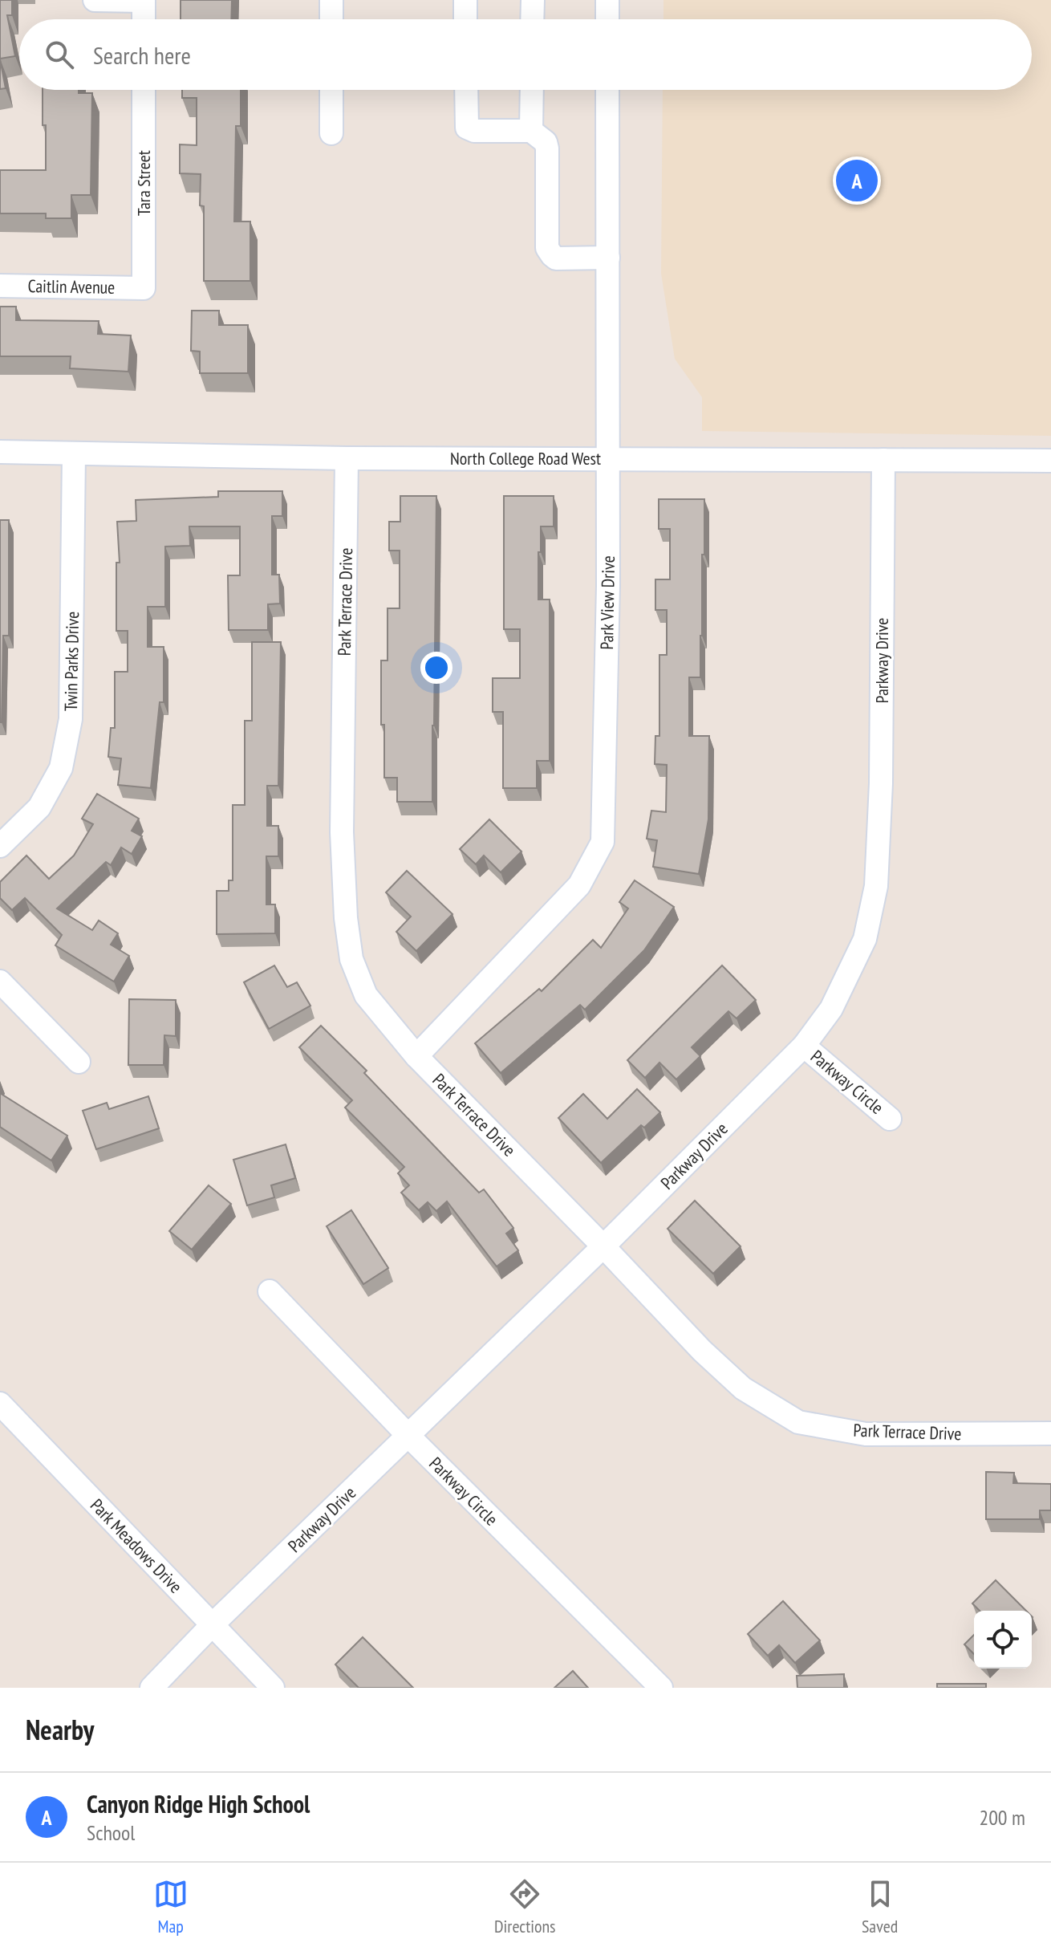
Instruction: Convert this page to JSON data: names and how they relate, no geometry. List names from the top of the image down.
{
  "streets": {
    "street": [
      "Tara Street",
      "Caitlin Avenue",
      "North College Road West",
      "Park Terrace Drive",
      "Park View Drive",
      "Parkway Drive",
      "Twin Parks Drive",
      "Parkway Circle",
      "Park Meadows Drive"
    ]
  },
  "crossings": [
    ["Tara Street", "Caitlin Avenue"],
    ["North College Road West", "Park Terrace Drive"],
    ["North College Road West", "Park View Drive"],
    ["North College Road West", "Parkway Drive"],
    ["North College Road West", "Twin Parks Drive"],
    ["Park Terrace Drive", "Park View Drive"],
    ["Park Terrace Drive", "Parkway Drive"],
    ["Parkway Drive", "Parkway Circle"],
    ["Parkway Drive", "Park Meadows Drive"]
  ],
  "page": {
    "search": "Search here",
    "pins": "A",
    "heading": "Nearby",
    "list": [
      {
        "mark": "A",
        "name": "Canyon Ridge High School",
        "note": "School",
        "value": "200 m"
      }
    ],
    "nav": ["Map", "Directions", "Saved"]
  }
}
